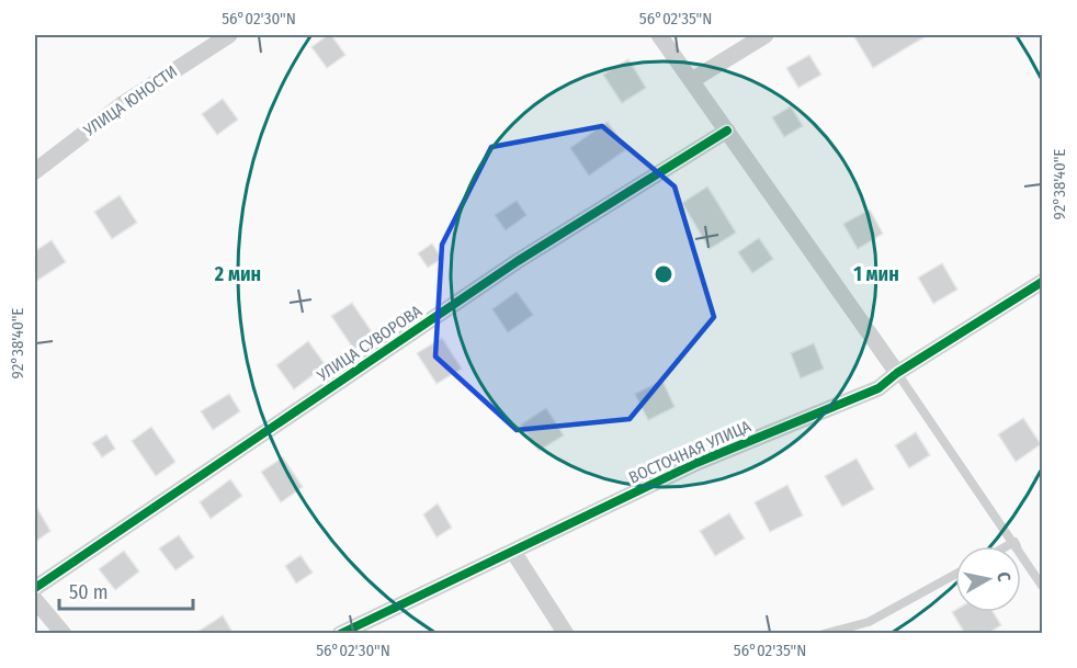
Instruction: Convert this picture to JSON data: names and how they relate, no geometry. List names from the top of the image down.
{
  "streets": {
    "street": ["УЛИЦА ЮНОСТИ", "УЛИЦА СУВОРОВА", "ВОСТОЧНАЯ УЛИЦА"]
  },
  "scale_bar": "50 m",
  "north": "right",
  "coordinates": ["56°02'30\"N", "56°02'35\"N", "92°38'40\"E"],
  "rings": ["1 мин", "2 мин"]
}
